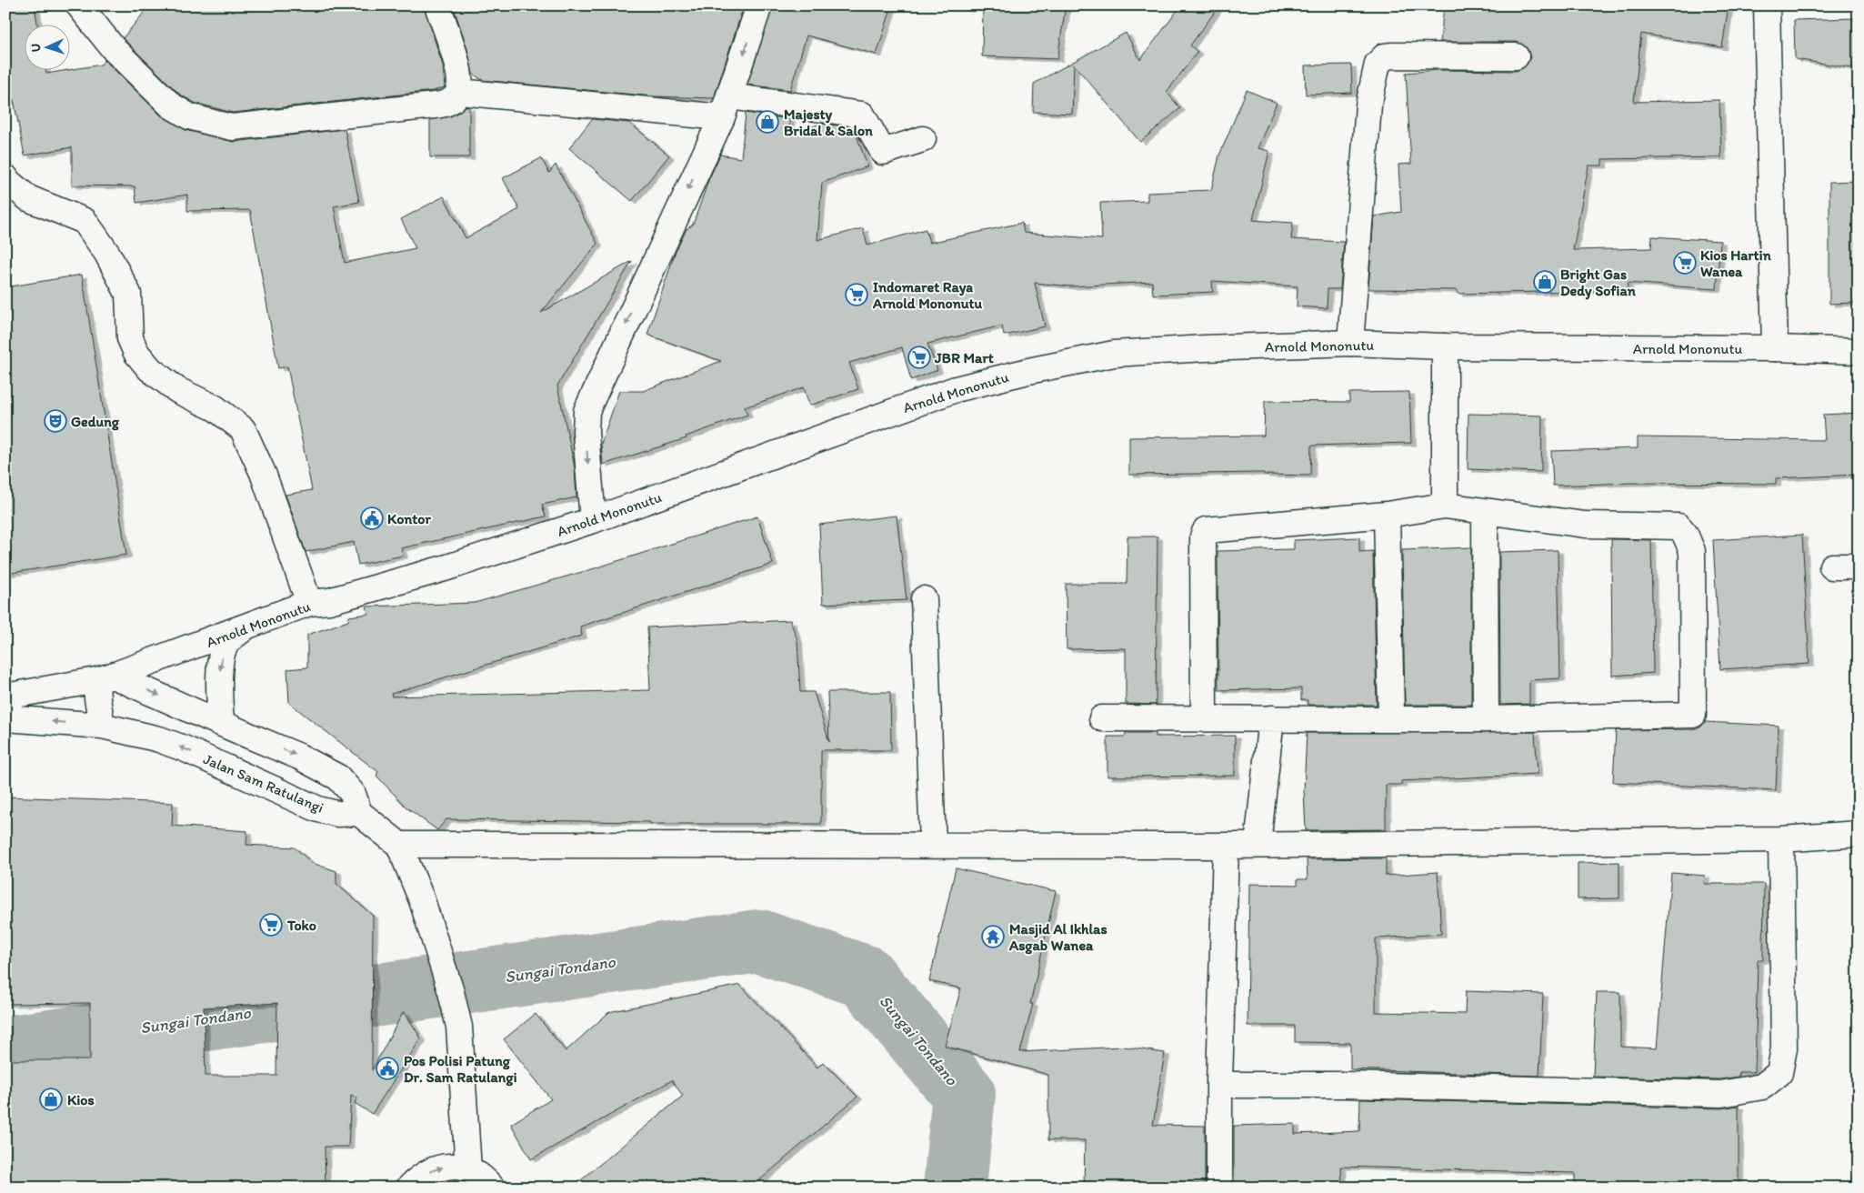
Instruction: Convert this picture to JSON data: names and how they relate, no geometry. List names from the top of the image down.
{
  "streets": {
    "main road": ["Arnold Mononutu", "Jalan Sam Ratulangi"]
  },
  "water": ["Sungai Tondano"],
  "places": {
    "shop": ["Majesty Bridal & Salon", "Bright Gas Dedy Sofian", "Kios"],
    "supermarket": [
      "Kios Hartin Wanea",
      "Indomaret Raya Arnold Mononutu",
      "JBR Mart",
      "Toko"
    ],
    "theatre": ["Gedung"],
    "public building": ["Kontor", "Pos Polisi Patung Dr. Sam Ratulangi"],
    "temple": ["Masjid Al Ikhlas Asgab Wanea"]
  },
  "north": "left"
}
